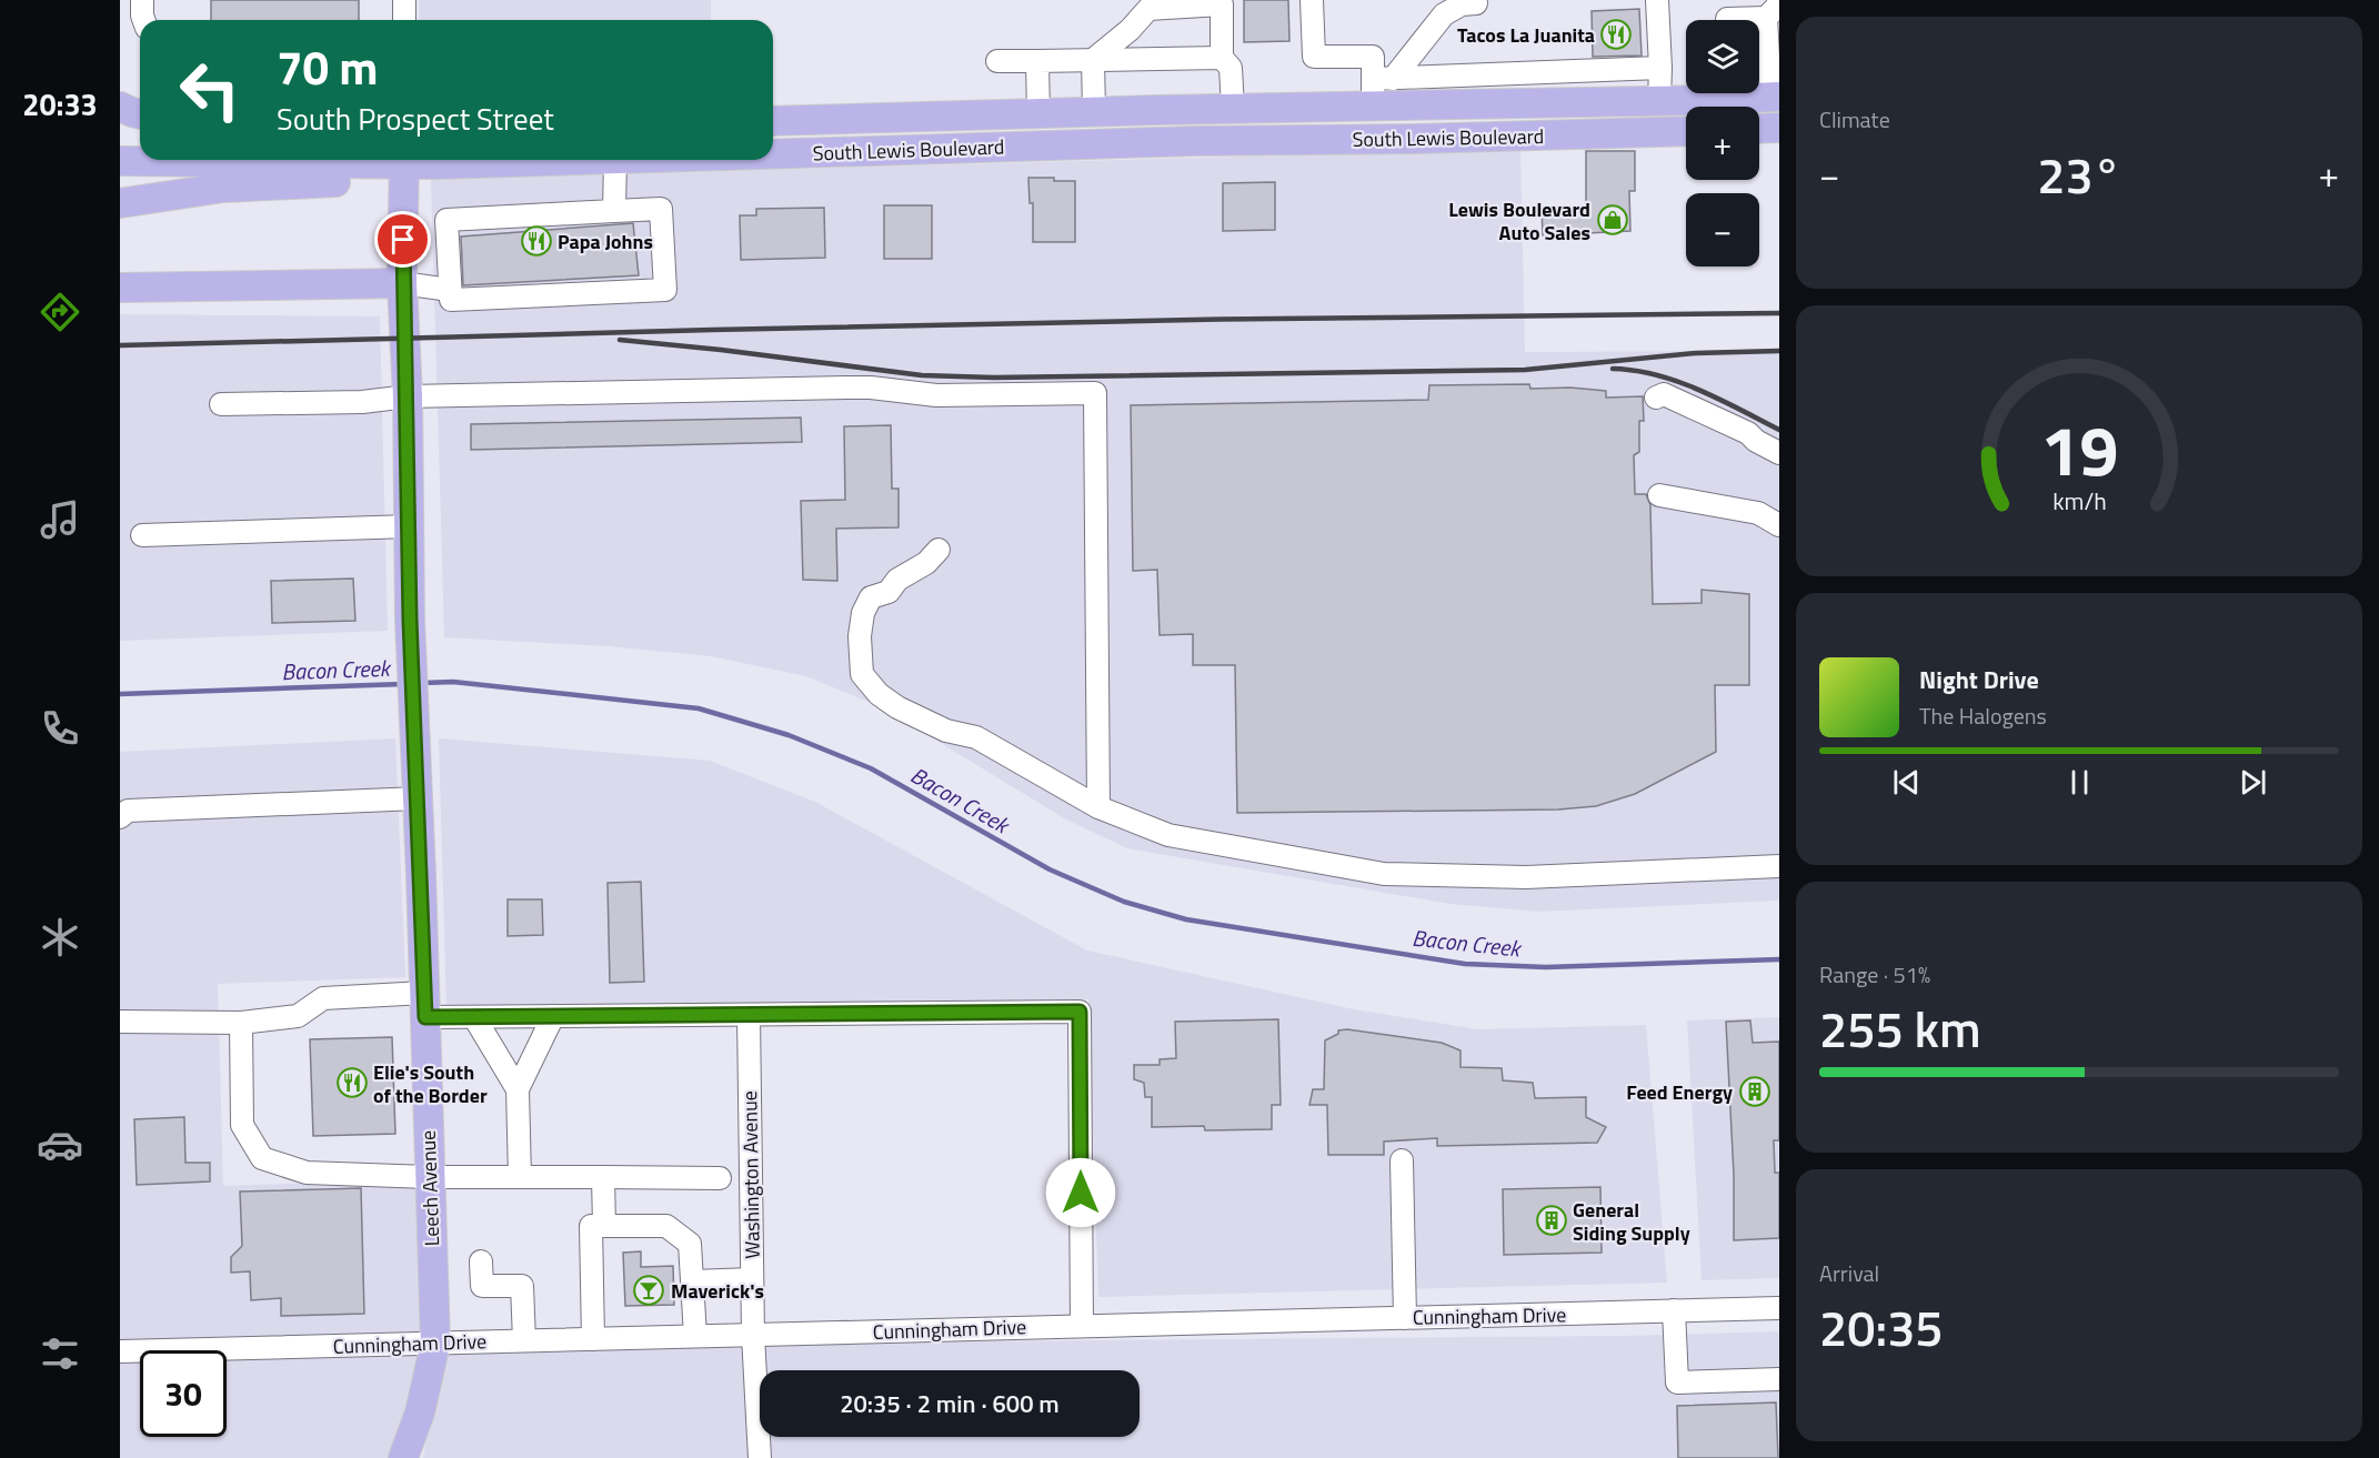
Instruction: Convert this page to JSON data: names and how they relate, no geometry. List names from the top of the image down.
{
  "streets": {
    "main road": ["South Lewis Boulevard", "Leech Avenue"],
    "street": ["Washington Avenue", "Cunningham Drive"]
  },
  "crossings": [
    ["Washington Avenue", "Cunningham Drive"],
    ["Leech Avenue", "Cunningham Drive"]
  ],
  "water": ["Bacon Creek"],
  "places": {
    "restaurant": ["Tacos La Juanita", "Papa Johns", "Elie's South of the Border"],
    "shop": ["Lewis Boulevard Auto Sales"],
    "building": ["Feed Energy", "General Siding Supply"],
    "bar": ["Maverick's"]
  },
  "page": {
    "tabs": "20:33",
    "tile": [
      "Climate",
      ["Range · 51%", "255 km"],
      ["Arrival", "20:35"]
    ],
    "map_buttons": ["+", "−"],
    "turn": ["70 m", "South Prospect Street"],
    "heat": ["−", "23°", "+"],
    "song": ["Night Drive", "The Halogens"],
    "limit": "30",
    "trip": "20:35 · 2 min · 600 m",
    "gauge": ["19", "km/h"]
  }
}
